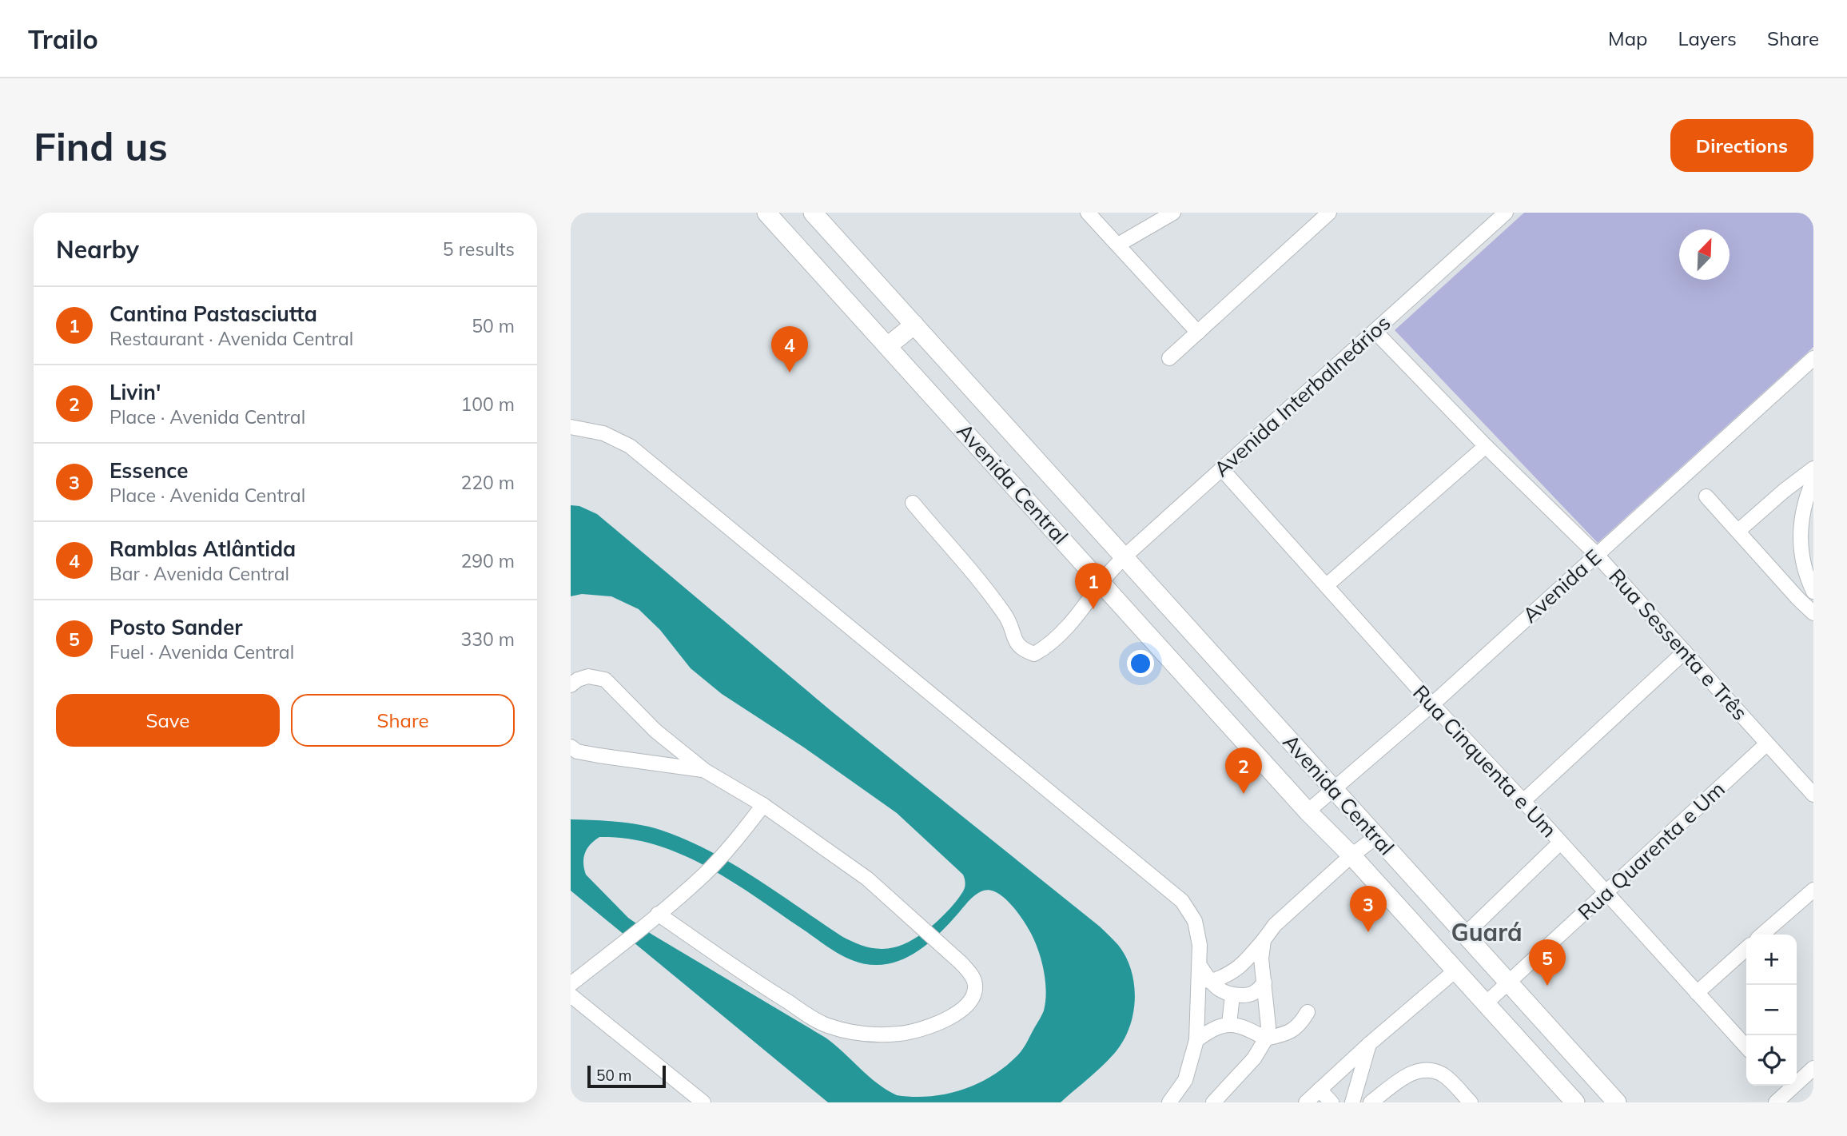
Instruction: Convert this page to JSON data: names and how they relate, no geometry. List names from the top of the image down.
{
  "streets": {
    "main road": ["Avenida Central"],
    "street": [
      "Avenida Interbalneários",
      "Avenida E",
      "Rua Sessenta e Três",
      "Rua Cinquenta e Um",
      "Rua Quarenta e Um"
    ]
  },
  "crossings": [
    ["Avenida Interbalneários", "Avenida Central"],
    ["Avenida Interbalneários", "Rua Sessenta e Três"],
    ["Avenida Interbalneários", "Rua Cinquenta e Um"],
    ["Avenida Central", "Avenida E"],
    ["Avenida Central", "Rua Quarenta e Um"],
    ["Avenida E", "Rua Sessenta e Três"],
    ["Avenida E", "Rua Cinquenta e Um"],
    ["Rua Sessenta e Três", "Rua Quarenta e Um"],
    ["Rua Cinquenta e Um", "Rua Quarenta e Um"]
  ],
  "districts": ["Guará"],
  "scale_bar": "50 m",
  "north": "top right",
  "page": {
    "header": "Trailo",
    "nav": ["Map", "Layers", "Share"],
    "buttons": [
      "Directions",
      ["Save", "Share"]
    ],
    "title": "Find us",
    "heading": ["Nearby", "5 results"],
    "list": [
      {
        "mark": "1",
        "name": "Cantina Pastasciutta",
        "note": "Restaurant · Avenida Central",
        "value": "50 m"
      },
      {
        "mark": "2",
        "name": "Livin'",
        "note": "Place · Avenida Central",
        "value": "100 m"
      },
      {
        "mark": "3",
        "name": "Essence",
        "note": "Place · Avenida Central",
        "value": "220 m"
      },
      {
        "mark": "4",
        "name": "Ramblas Atlântida",
        "note": "Bar · Avenida Central",
        "value": "290 m"
      },
      {
        "mark": "5",
        "name": "Posto Sander",
        "note": "Fuel · Avenida Central",
        "value": "330 m"
      }
    ],
    "pins": [
      "4",
      "1",
      "2",
      "3",
      "5"
    ],
    "map_buttons": ["+", "−"],
    "scale": "50 m"
  }
}
